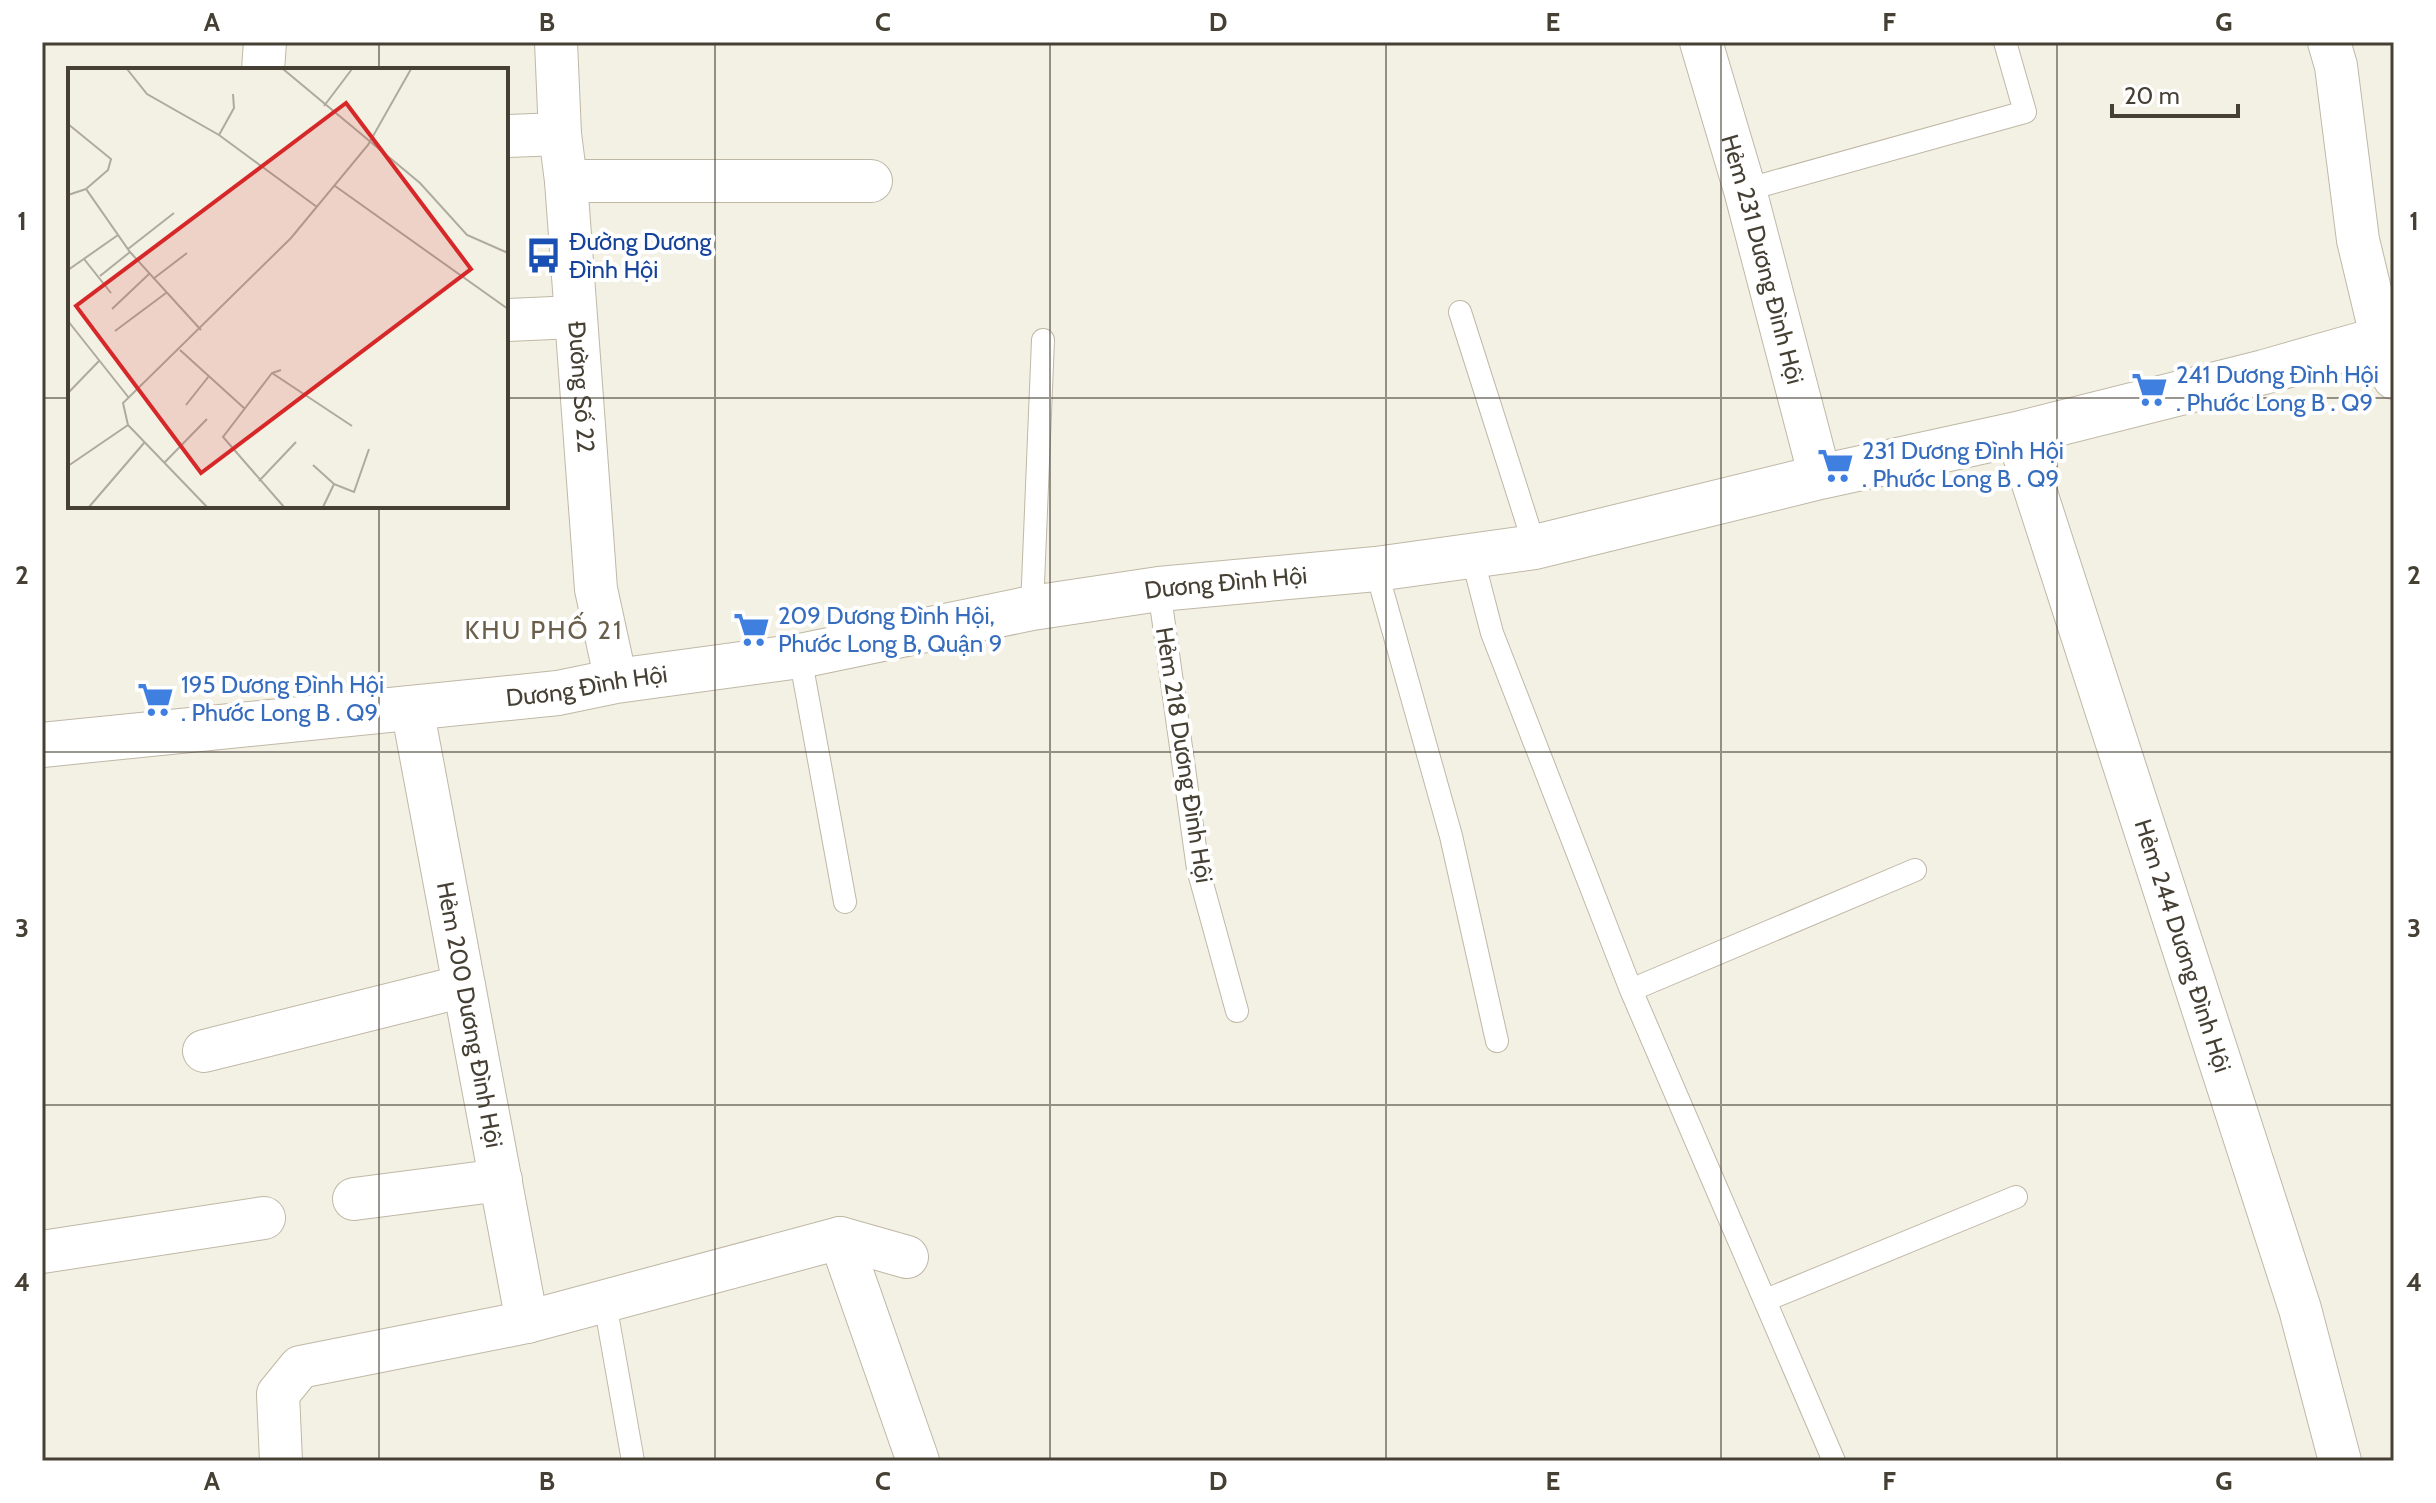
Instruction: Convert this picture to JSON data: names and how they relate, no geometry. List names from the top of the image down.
{
  "streets": {
    "street": [
      "Hẻm 231 Dương Đình Hội",
      "Đường Số 22",
      "Dương Đình Hội",
      "Hẻm 244 Dương Đình Hội",
      "Hẻm 200 Dương Đình Hội"
    ],
    "lane": ["Hẻm 218 Dương Đình Hội"]
  },
  "crossings": [
    ["Hẻm 231 Dương Đình Hội", "Dương Đình Hội"],
    ["Đường Số 22", "Dương Đình Hội"],
    ["Dương Đình Hội", "Hẻm 218 Dương Đình Hội"],
    ["Dương Đình Hội", "Hẻm 244 Dương Đình Hội"],
    ["Dương Đình Hội", "Hẻm 200 Dương Đình Hội"]
  ],
  "districts": ["KHU PHỐ 21"],
  "places": {
    "bus stop": ["Đường Dương Đình Hội"],
    "supermarket": [
      "241 Dương Đình Hội . Phước Long B . Q9",
      "231 Dương Đình Hội . Phước Long B . Q9",
      "209 Dương Đình Hội, Phước Long B, Quận 9",
      "195 Dương Đình Hội . Phước Long B . Q9"
    ]
  },
  "scale_bar": "20 m",
  "grid": {
    "columns": [
      "A",
      "B",
      "C",
      "D",
      "E",
      "F",
      "G"
    ],
    "rows": [
      "1",
      "2",
      "3",
      "4"
    ]
  }
}
